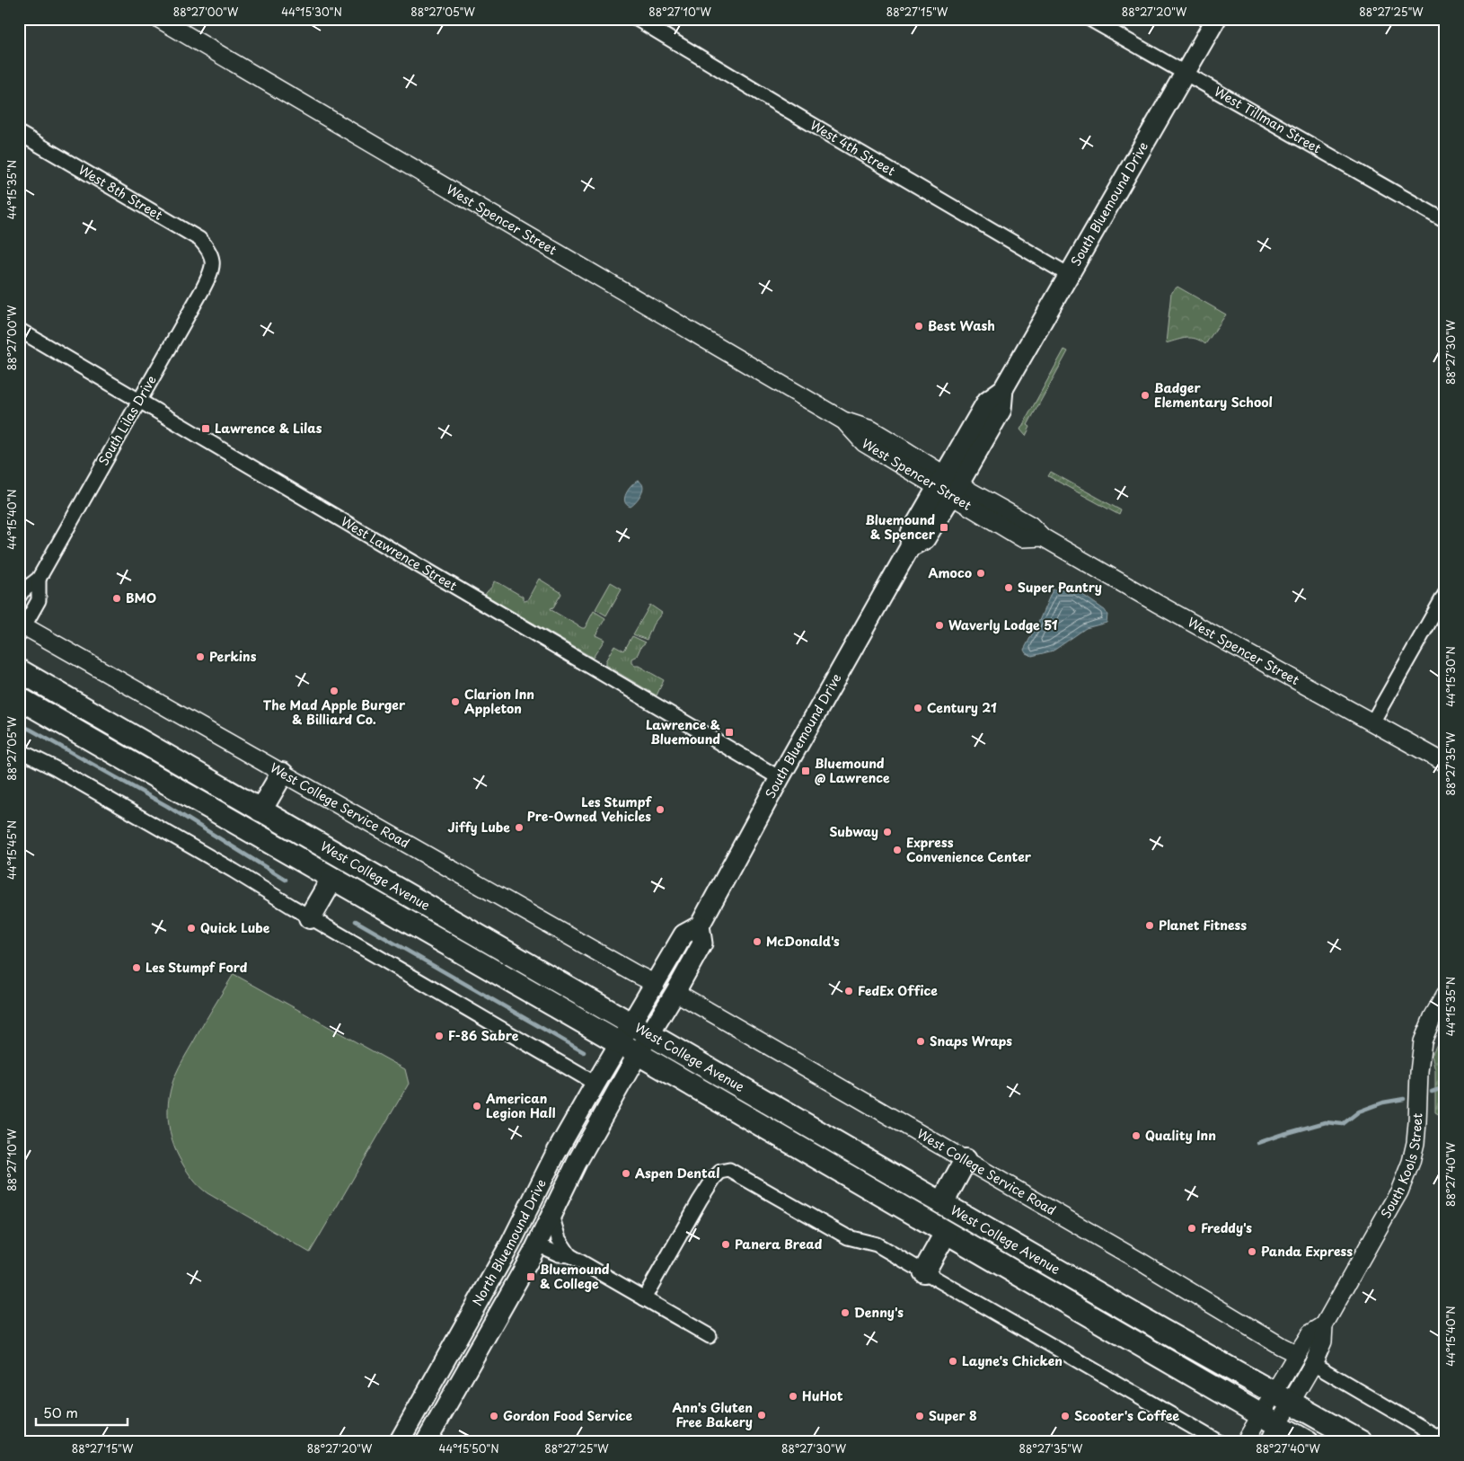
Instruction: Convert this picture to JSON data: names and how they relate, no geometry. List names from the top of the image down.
{
  "streets": {
    "main road": ["South Bluemound Drive", "West College Avenue", "North Bluemound Drive"],
    "street": [
      "West Tillman Street",
      "West 4th Street",
      "West 8th Street",
      "West Spencer Street",
      "South Lilas Drive",
      "West Lawrence Street",
      "West College Service Road",
      "South Kools Street"
    ]
  },
  "crossings": [
    ["West Tillman Street", "South Bluemound Drive"],
    ["West 4th Street", "South Bluemound Drive"],
    ["West 8th Street", "South Lilas Drive"],
    ["South Bluemound Drive", "West Spencer Street"],
    ["South Bluemound Drive", "West Lawrence Street"],
    ["South Bluemound Drive", "West College Service Road"],
    ["South Bluemound Drive", "West College Avenue"],
    ["South Bluemound Drive", "North Bluemound Drive"],
    ["South Lilas Drive", "West Lawrence Street"],
    ["South Lilas Drive", "West College Service Road"],
    ["West College Service Road", "South Kools Street"],
    ["West College Avenue", "South Kools Street"],
    ["West College Avenue", "North Bluemound Drive"]
  ],
  "places": {
    "other": [
      "Best Wash",
      "Badger Elementary School",
      "Amoco",
      "Super Pantry",
      "BMO",
      "Waverly Lodge 51",
      "Perkins",
      "The Mad Apple Burger & Billiard Co.",
      "Clarion Inn Appleton",
      "Century 21",
      "Les Stumpf Pre-Owned Vehicles",
      "Jiffy Lube",
      "Subway",
      "Express Convenience Center",
      "Planet Fitness",
      "Quick Lube",
      "McDonald's",
      "Les Stumpf Ford",
      "FedEx Office",
      "F-86 Sabre",
      "Snaps Wraps",
      "American Legion Hall",
      "Quality Inn",
      "Aspen Dental",
      "Freddy's",
      "Panera Bread",
      "Panda Express",
      "Denny's",
      "Layne's Chicken",
      "HuHot",
      "Ann's Gluten Free Bakery",
      "Gordon Food Service",
      "Super 8",
      "Scooter's Coffee"
    ],
    "transit": [
      "Lawrence & Lilas",
      "Bluemound & Spencer",
      "Lawrence & Bluemound",
      "Bluemound @ Lawrence",
      "Bluemound & College"
    ]
  },
  "scale_bar": "50 m",
  "coordinates": [
    "88°27'00\"W",
    "44°15'30\"N",
    "88°27'05\"W",
    "88°27'10\"W",
    "88°27'15\"W",
    "88°27'20\"W",
    "88°27'25\"W",
    "44°15'35\"N",
    "88°27'30\"W",
    "44°15'40\"N",
    "88°27'35\"W",
    "44°15'45\"N",
    "88°27'40\"W",
    "44°15'50\"N"
  ]
}
